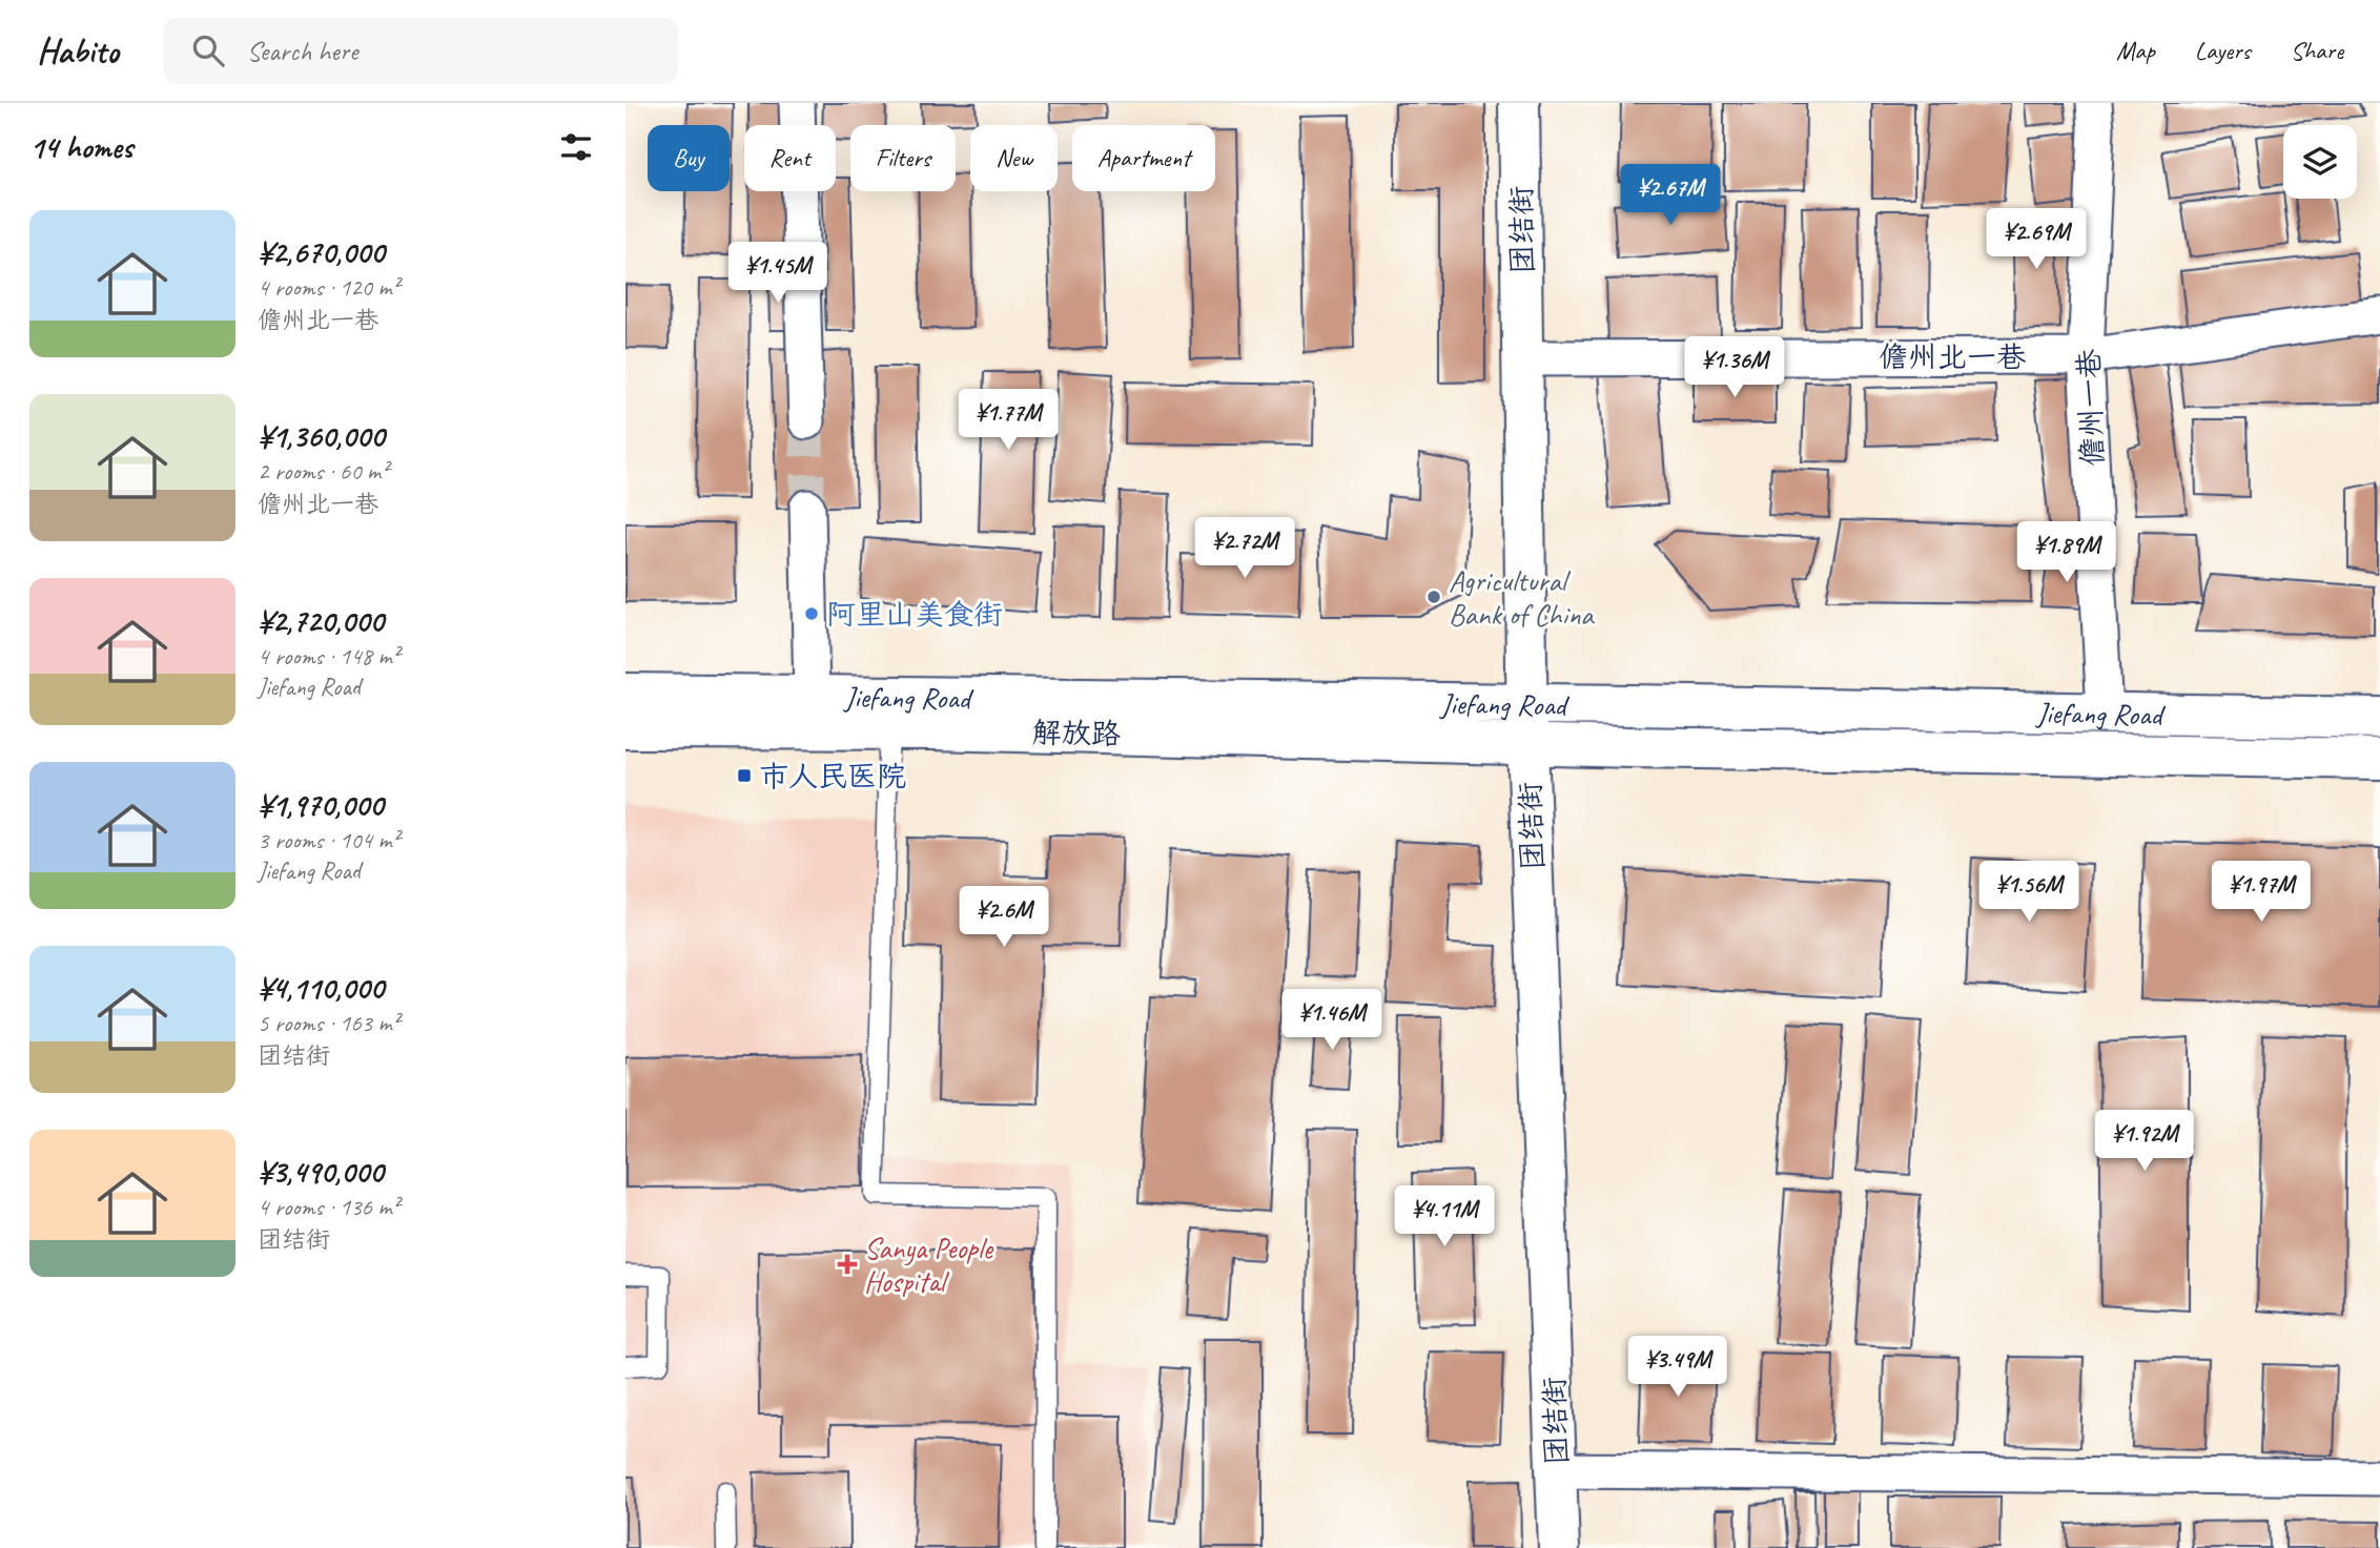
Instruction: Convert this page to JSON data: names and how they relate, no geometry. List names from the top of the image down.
{
  "streets": {
    "main road": ["团结街", "Jiefang Road", "解放路"],
    "street": ["儋州北一巷", "儋州一巷"]
  },
  "crossings": [
    ["团结街", "儋州北一巷"],
    ["团结街", "Jiefang Road"],
    ["团结街", "解放路"],
    ["儋州北一巷", "儋州一巷"],
    ["儋州一巷", "Jiefang Road"],
    ["Jiefang Road", "解放路"]
  ],
  "places": {
    "other": ["Agricultural Bank of China", "阿里山美食街"],
    "transit": ["市人民医院"],
    "health": ["Sanya People Hospital"]
  },
  "page": {
    "header": "Habito",
    "search": "Search here",
    "nav": ["Map", "Layers", "Share"],
    "heading": "14 homes",
    "chip": [
      "Buy",
      "Rent",
      "Filters",
      "New",
      "Apartment"
    ],
    "price": [
      "¥2.67M",
      "¥2.69M",
      "¥1.45M",
      "¥1.36M",
      "¥1.77M",
      "¥2.72M",
      "¥1.89M",
      "¥1.56M",
      "¥1.97M",
      "¥2.6M",
      "¥1.46M",
      "¥1.92M",
      "¥4.11M",
      "¥3.49M"
    ],
    "list": [
      {
        "name": "¥2,670,000",
        "note": "4 rooms · 120 m² · 儋州北一巷"
      },
      {
        "name": "¥1,360,000",
        "note": "2 rooms · 60 m² · 儋州北一巷"
      },
      {
        "name": "¥2,720,000",
        "note": "4 rooms · 148 m² · Jiefang Road"
      },
      {
        "name": "¥1,970,000",
        "note": "3 rooms · 104 m² · Jiefang Road"
      },
      {
        "name": "¥4,110,000",
        "note": "5 rooms · 163 m² · 团结街"
      },
      {
        "name": "¥3,490,000",
        "note": "4 rooms · 136 m² · 团结街"
      }
    ]
  }
}
